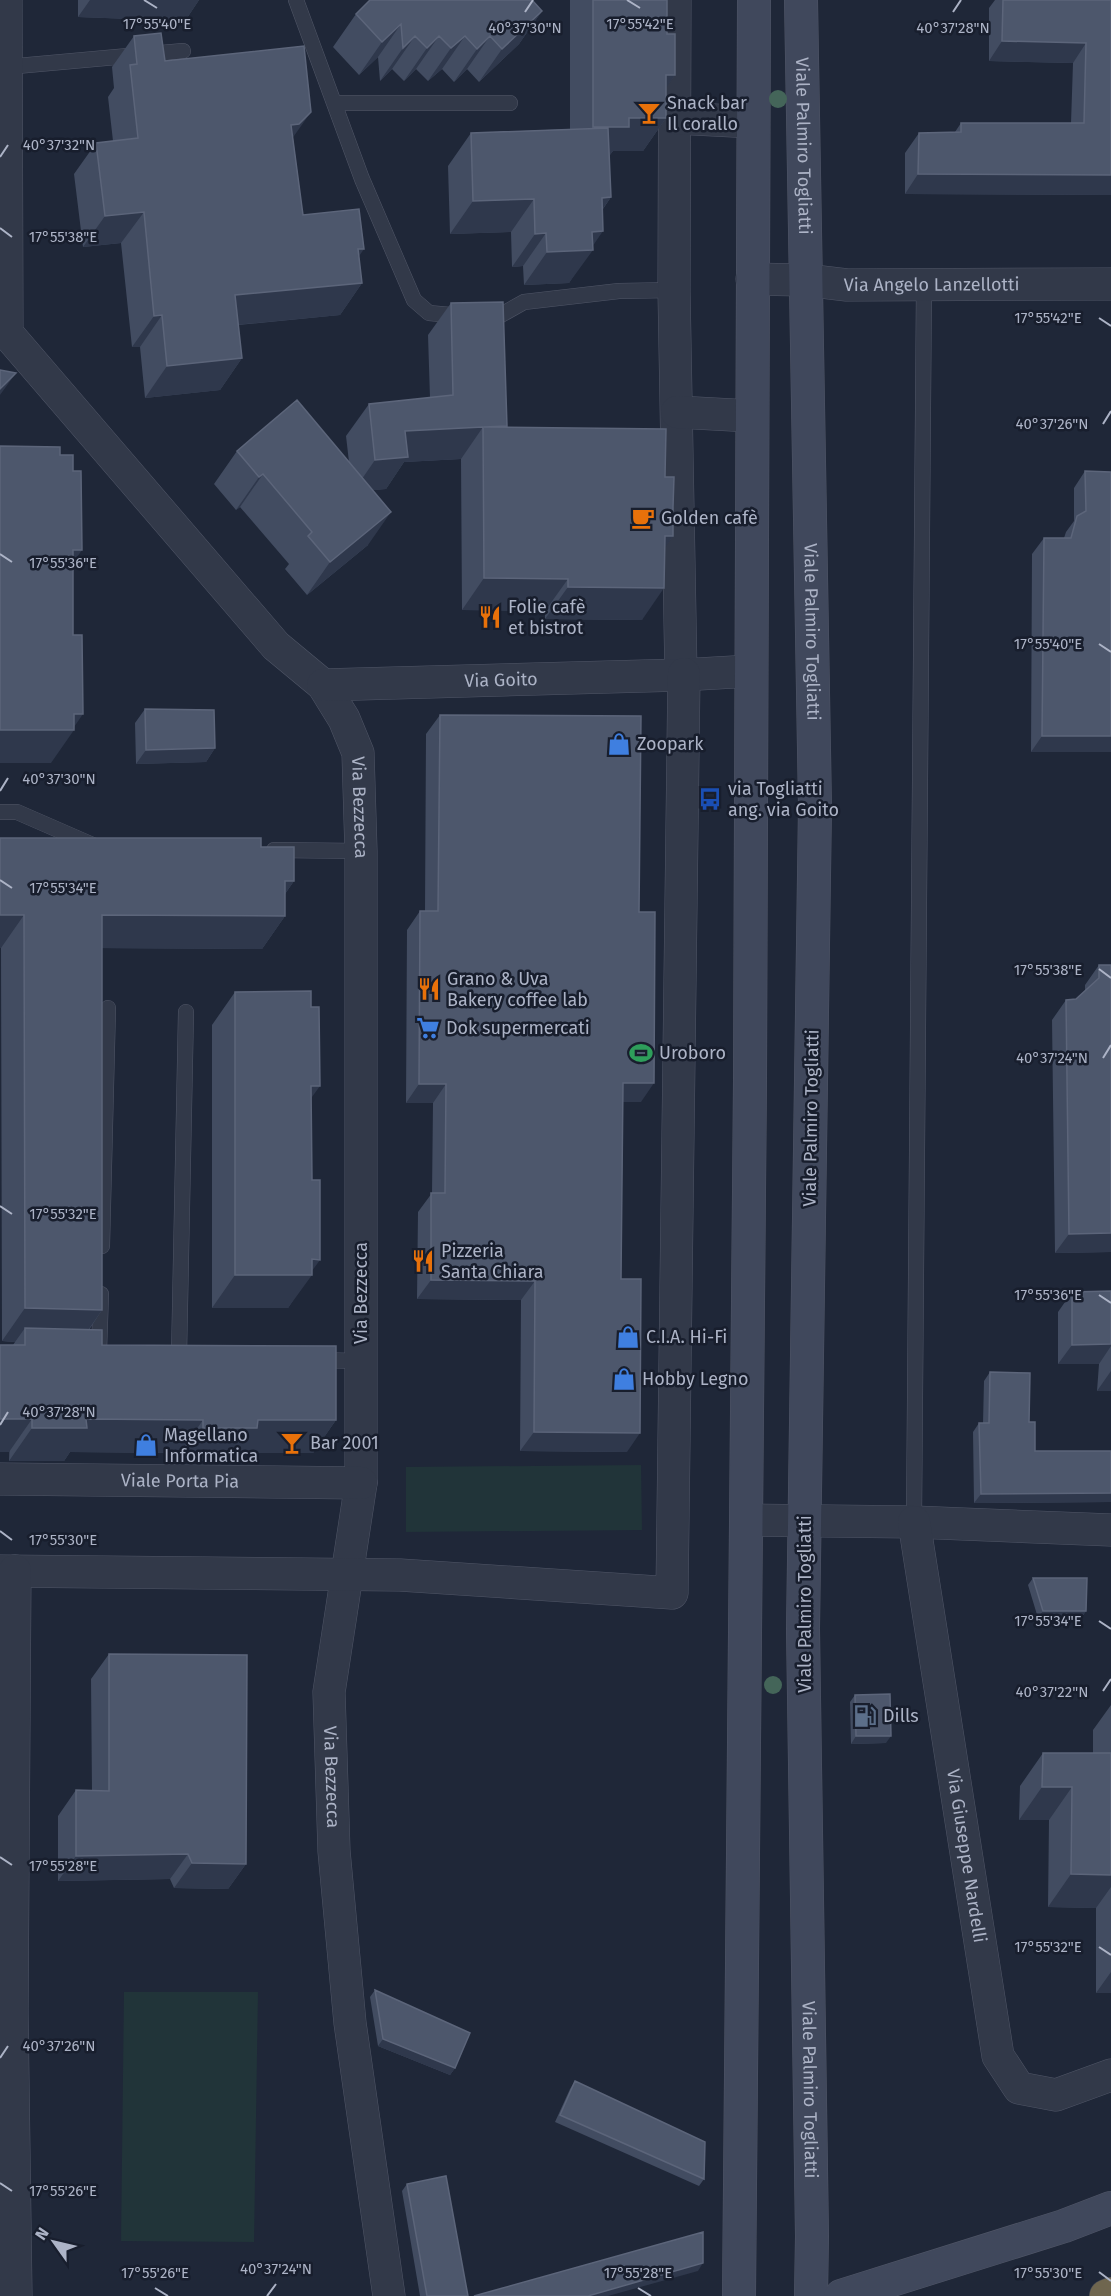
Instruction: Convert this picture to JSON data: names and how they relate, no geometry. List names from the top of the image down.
{
  "streets": {
    "street": [
      "Viale Palmiro Togliatti",
      "Via Angelo Lanzellotti",
      "Via Goito",
      "Via Bezzecca",
      "Viale Porta Pia",
      "Via Giuseppe Nardelli"
    ]
  },
  "crossings": [
    ["Viale Palmiro Togliatti", "Via Angelo Lanzellotti"],
    ["Via Goito", "Via Bezzecca"],
    ["Via Bezzecca", "Viale Porta Pia"]
  ],
  "places": {
    "bar": ["Snack bar Il corallo", "Bar 2001"],
    "cafe": ["Golden cafè"],
    "restaurant": ["Folie cafè et bistrot", "Grano & Uva Bakery coffee lab", "Pizzeria Santa Chiara"],
    "shop": [
      "Zoopark",
      "C.I.A. Hi-Fi",
      "Hobby Legno",
      "Magellano Informatica"
    ],
    "bus stop": ["via Togliatti ang. via Goito"],
    "supermarket": ["Dok supermercati"],
    "sports": ["Uroboro"],
    "fuel station": ["Dills"]
  },
  "north": "top left",
  "coordinates": [
    "17°55'40\"E",
    "17°55'42\"E",
    "40°37'30\"N",
    "40°37'28\"N",
    "40°37'32\"N",
    "17°55'38\"E",
    "40°37'26\"N",
    "17°55'36\"E",
    "17°55'34\"E",
    "40°37'24\"N",
    "17°55'32\"E",
    "17°55'30\"E",
    "40°37'22\"N",
    "17°55'28\"E",
    "17°55'26\"E"
  ]
}
